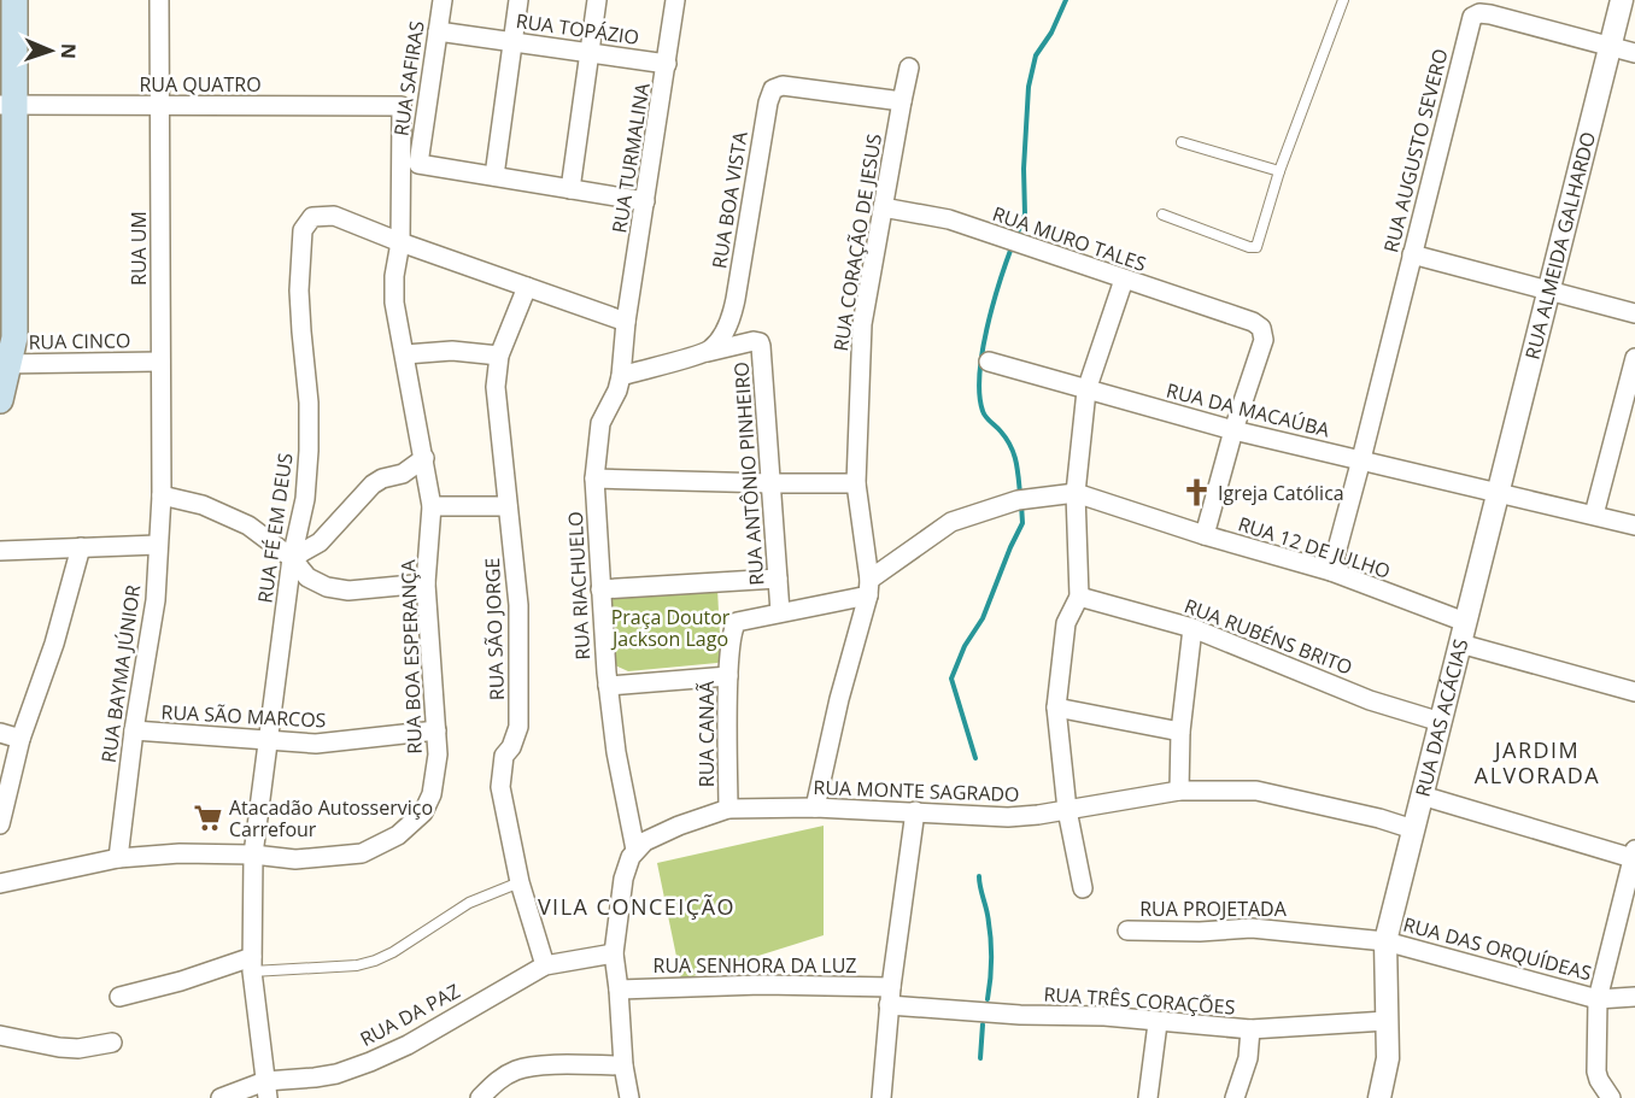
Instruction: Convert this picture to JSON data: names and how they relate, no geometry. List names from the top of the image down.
{
  "streets": {
    "street": [
      "RUA TOPÁZIO",
      "RUA SAFIRAS",
      "RUA QUATRO",
      "RUA AUGUSTO SEVERO",
      "RUA TURMALINA",
      "RUA BOA VISTA",
      "RUA MURO TALES",
      "RUA CORAÇÃO DE JESUS",
      "RUA ALMEIDA GALHARDO",
      "RUA UM",
      "RUA CINCO",
      "RUA DA MACAÚBA",
      "RUA ANTÔNIO PINHEIRO",
      "RUA FÉ EM DEUS",
      "RUA 12 DE JULHO",
      "RUA RIACHUELO",
      "RUA SÃO JORGE",
      "RUA RUBÉNS BRITO",
      "RUA BOA ESPERANÇA",
      "RUA BAYMA JÚNIOR",
      "RUA SÃO MARCOS",
      "RUA DAS ACÁCIAS",
      "RUA CANAÃ",
      "RUA MONTE SAGRADO",
      "RUA PROJETADA",
      "RUA DAS ORQUÍDEAS",
      "RUA SENHORA DA LUZ",
      "RUA TRÊS CORAÇÕES",
      "RUA DA PAZ"
    ]
  },
  "crossings": [
    ["RUA TOPÁZIO", "RUA SAFIRAS"],
    ["RUA TOPÁZIO", "RUA TURMALINA"],
    ["RUA QUATRO", "RUA UM"],
    ["RUA QUATRO", "RUA BOA ESPERANÇA"],
    ["RUA AUGUSTO SEVERO", "RUA ALMEIDA GALHARDO"],
    ["RUA AUGUSTO SEVERO", "RUA DA MACAÚBA"],
    ["RUA AUGUSTO SEVERO", "RUA 12 DE JULHO"],
    ["RUA TURMALINA", "RUA RIACHUELO"],
    ["RUA BOA VISTA", "RUA CORAÇÃO DE JESUS"],
    ["RUA BOA VISTA", "RUA ANTÔNIO PINHEIRO"],
    ["RUA MURO TALES", "RUA CORAÇÃO DE JESUS"],
    ["RUA MURO TALES", "RUA DA MACAÚBA"],
    ["RUA CORAÇÃO DE JESUS", "RUA 12 DE JULHO"],
    ["RUA CORAÇÃO DE JESUS", "RUA CANAÃ"],
    ["RUA CORAÇÃO DE JESUS", "RUA MONTE SAGRADO"],
    ["RUA ALMEIDA GALHARDO", "RUA DA MACAÚBA"],
    ["RUA ALMEIDA GALHARDO", "RUA DAS ACÁCIAS"],
    ["RUA UM", "RUA CINCO"],
    ["RUA UM", "RUA BAYMA JÚNIOR"],
    ["RUA DA MACAÚBA", "RUA DAS ACÁCIAS"],
    ["RUA ANTÔNIO PINHEIRO", "RUA CANAÃ"],
    ["RUA FÉ EM DEUS", "RUA BOA ESPERANÇA"],
    ["RUA FÉ EM DEUS", "RUA SÃO MARCOS"],
    ["RUA FÉ EM DEUS", "RUA DA PAZ"],
    ["RUA 12 DE JULHO", "RUA DAS ACÁCIAS"],
    ["RUA 12 DE JULHO", "RUA CANAÃ"],
    ["RUA RIACHUELO", "RUA MONTE SAGRADO"],
    ["RUA SÃO JORGE", "RUA DA PAZ"],
    ["RUA RUBÉNS BRITO", "RUA DAS ACÁCIAS"],
    ["RUA BOA ESPERANÇA", "RUA BAYMA JÚNIOR"],
    ["RUA BOA ESPERANÇA", "RUA SÃO MARCOS"],
    ["RUA BAYMA JÚNIOR", "RUA SÃO MARCOS"],
    ["RUA DAS ACÁCIAS", "RUA MONTE SAGRADO"],
    ["RUA DAS ACÁCIAS", "RUA PROJETADA"],
    ["RUA DAS ACÁCIAS", "RUA DAS ORQUÍDEAS"],
    ["RUA DAS ACÁCIAS", "RUA TRÊS CORAÇÕES"],
    ["RUA CANAÃ", "RUA MONTE SAGRADO"],
    ["RUA PROJETADA", "RUA DAS ORQUÍDEAS"],
    ["RUA SENHORA DA LUZ", "RUA TRÊS CORAÇÕES"]
  ],
  "districts": ["JARDIM ALVORADA", "VILA CONCEIÇÃO"],
  "parks": ["Praça Doutor Jackson Lago"],
  "places": {
    "church": ["Igreja Católica"],
    "supermarket": ["Atacadão Autosserviço Carrefour"]
  },
  "north": "right"
}
